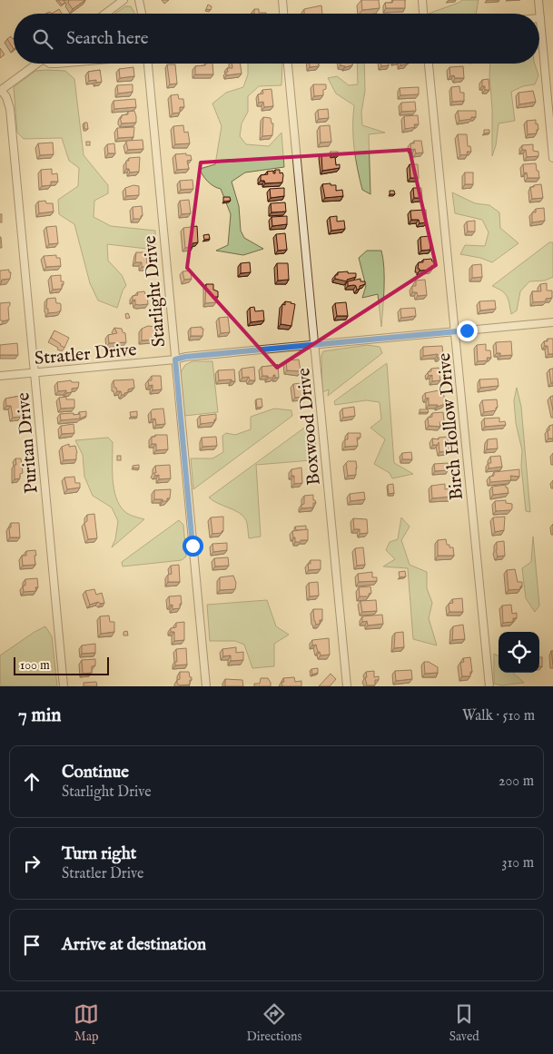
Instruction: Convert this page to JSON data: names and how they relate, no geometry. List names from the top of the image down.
{
  "streets": {
    "street": [
      "Starlight Drive",
      "Stratler Drive",
      "Boxwood Drive",
      "Birch Hollow Drive",
      "Puritan Drive"
    ]
  },
  "crossings": [
    ["Starlight Drive", "Stratler Drive"],
    ["Stratler Drive", "Boxwood Drive"],
    ["Stratler Drive", "Birch Hollow Drive"],
    ["Stratler Drive", "Puritan Drive"]
  ],
  "scale_bar": "100 m",
  "page": {
    "search": "Search here",
    "scale": "100 m",
    "heading": ["7 min", "Walk · 510 m"],
    "list": [
      ["Continue", "Starlight Drive", "200 m"],
      ["Turn right", "Stratler Drive", "310 m"],
      "Arrive at destination"
    ],
    "nav": ["Map", "Directions", "Saved"]
  }
}
